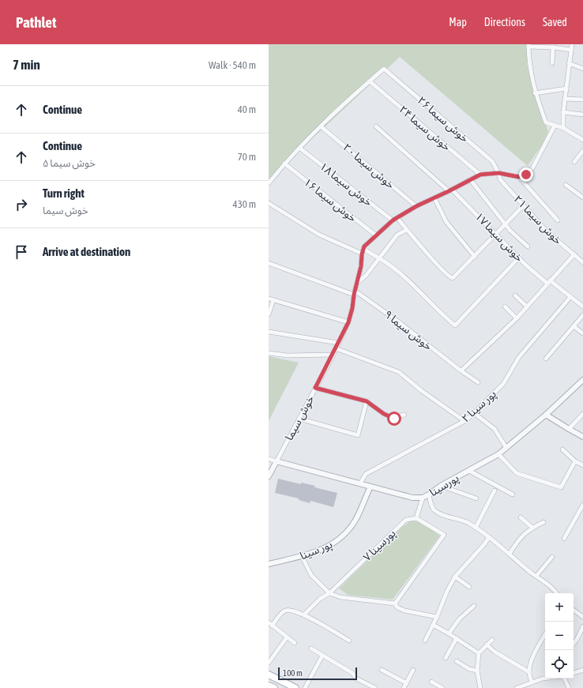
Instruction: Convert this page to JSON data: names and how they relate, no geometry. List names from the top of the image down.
{
  "streets": {
    "street": [
      "خوش سیما ۲۶",
      "خوش سیما ۲۴",
      "خوش سیما ۲۰",
      "خوش سیما ۱۸",
      "خوش سیما ۱۶",
      "خوش سیما ۲۱",
      "خوش سیما ۱۷",
      "خوش سیما ۹",
      "پور سینا ۲",
      "خوش سیما",
      "پورسینا",
      "پورسینا ۷",
      "پور سینا"
    ]
  },
  "crossings": [
    ["خوش سیما ۲۶", "خوش سیما ۲۴"],
    ["خوش سیما ۲۶", "خوش سیما ۲۱"],
    ["خوش سیما ۲۶", "خوش سیما"],
    ["خوش سیما ۲۴", "خوش سیما"],
    ["خوش سیما ۲۰", "خوش سیما"],
    ["خوش سیما ۱۸", "خوش سیما"],
    ["خوش سیما ۱۶", "خوش سیما"],
    ["خوش سیما ۲۱", "خوش سیما"],
    ["خوش سیما ۱۷", "پور سینا ۲"],
    ["خوش سیما ۱۷", "خوش سیما"],
    ["خوش سیما ۹", "خوش سیما"],
    ["پور سینا ۲", "پورسینا"],
    ["خوش سیما", "پورسینا"],
    ["پورسینا", "پور سینا"]
  ],
  "scale_bar": "100 m",
  "page": {
    "header": "Pathlet",
    "nav": ["Map", "Directions", "Saved"],
    "heading": ["7 min", "Walk · 540 m"],
    "list": [
      ["Continue", "40 m"],
      ["Continue", "خوش سیما ۵", "70 m"],
      ["Turn right", "خوش سیما", "430 m"],
      "Arrive at destination"
    ],
    "map_buttons": ["+", "−"],
    "scale": "100 m"
  }
}
